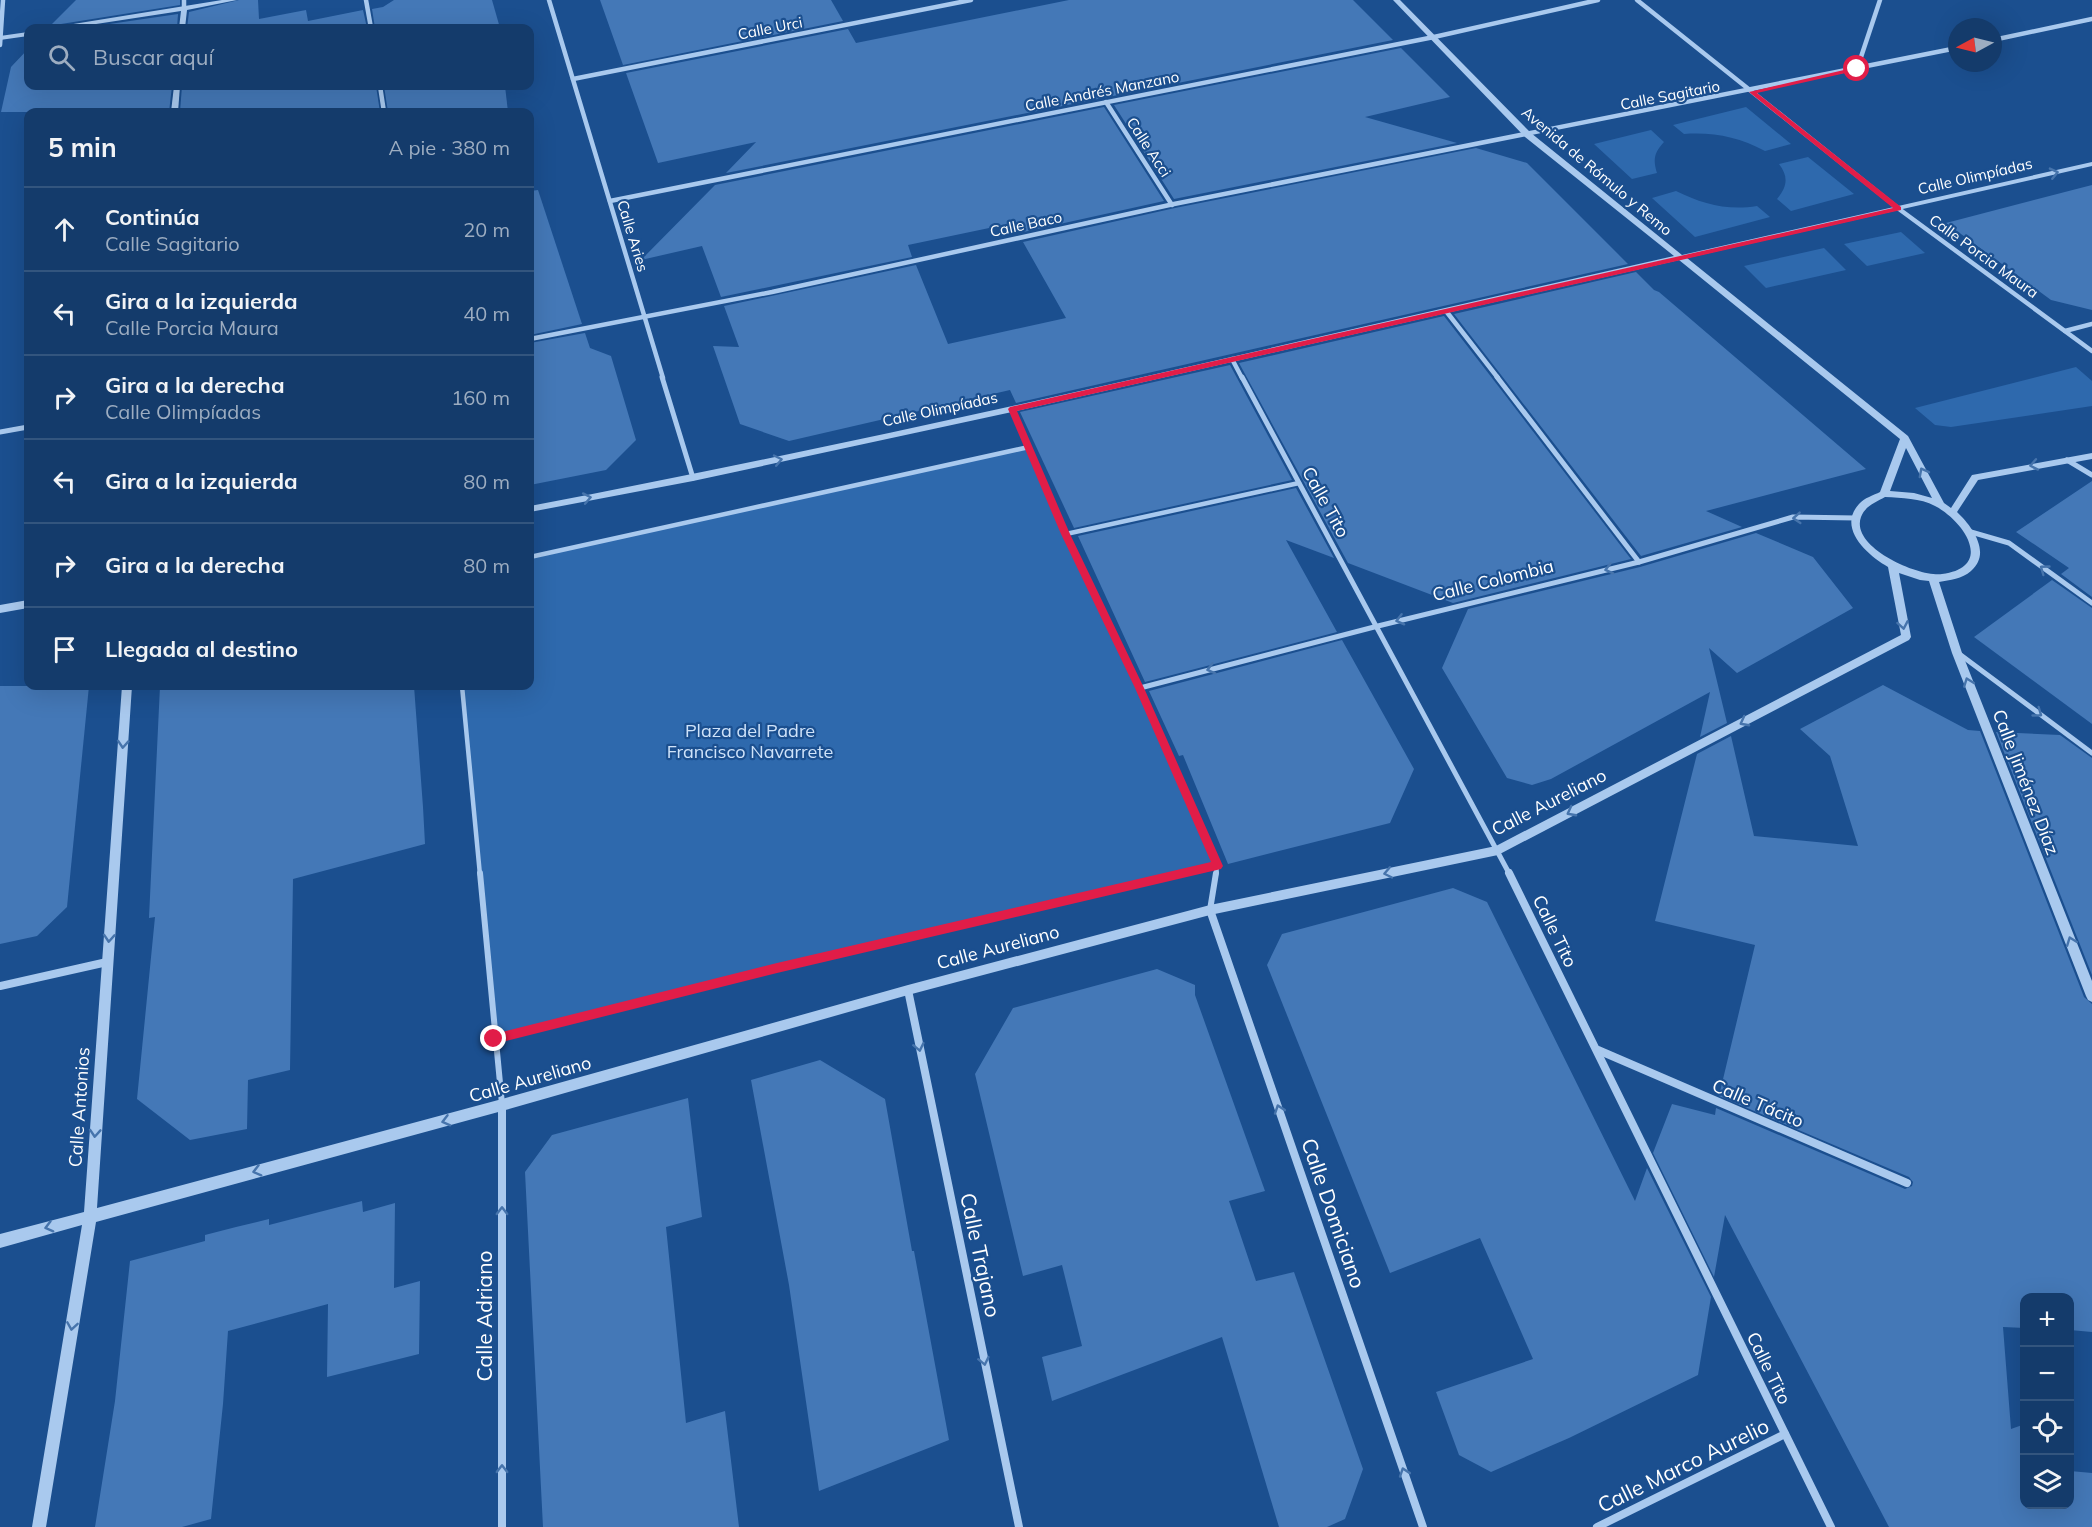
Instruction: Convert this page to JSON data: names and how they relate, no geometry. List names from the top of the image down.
{
  "streets": {
    "street": [
      "Calle Urci",
      "Calle Andrés Manzano",
      "Calle Sagitario",
      "Calle Acci",
      "Avenida de Rómulo y Remo",
      "Calle Olimpíadas",
      "Calle Baco",
      "Calle Aries",
      "Calle Porcia Maura",
      "Calle Tito",
      "Calle Colombia",
      "Calle Jiménez Díaz",
      "Calle Aureliano",
      "Calle Tácito",
      "Calle Antonios",
      "Calle Domiciano",
      "Calle Trajano",
      "Calle Adriano",
      "Calle Marco Aurelio"
    ]
  },
  "crossings": [
    ["Calle Urci", "Calle Aries"],
    ["Calle Andrés Manzano", "Calle Acci"],
    ["Calle Andrés Manzano", "Avenida de Rómulo y Remo"],
    ["Calle Andrés Manzano", "Calle Aries"],
    ["Calle Sagitario", "Avenida de Rómulo y Remo"],
    ["Calle Sagitario", "Calle Baco"],
    ["Calle Sagitario", "Calle Porcia Maura"],
    ["Calle Acci", "Calle Baco"],
    ["Avenida de Rómulo y Remo", "Calle Olimpíadas"],
    ["Avenida de Rómulo y Remo", "Calle Baco"],
    ["Avenida de Rómulo y Remo", "Calle Colombia"],
    ["Avenida de Rómulo y Remo", "Calle Jiménez Díaz"],
    ["Avenida de Rómulo y Remo", "Calle Aureliano"],
    ["Calle Olimpíadas", "Calle Aries"],
    ["Calle Olimpíadas", "Calle Porcia Maura"],
    ["Calle Olimpíadas", "Calle Tito"],
    ["Calle Baco", "Calle Aries"],
    ["Calle Tito", "Calle Colombia"],
    ["Calle Tito", "Calle Aureliano"],
    ["Calle Tito", "Calle Tácito"],
    ["Calle Tito", "Calle Marco Aurelio"],
    ["Calle Colombia", "Calle Jiménez Díaz"],
    ["Calle Colombia", "Calle Aureliano"],
    ["Calle Jiménez Díaz", "Calle Aureliano"],
    ["Calle Aureliano", "Calle Antonios"],
    ["Calle Aureliano", "Calle Domiciano"],
    ["Calle Aureliano", "Calle Trajano"],
    ["Calle Aureliano", "Calle Adriano"]
  ],
  "one_way": [
    "Calle Colombia",
    "Calle Jiménez Díaz",
    "Calle Aureliano",
    "Calle Antonios",
    "Calle Domiciano",
    "Calle Trajano",
    "Calle Adriano"
  ],
  "parks": ["Plaza del Padre Francisco Navarrete"],
  "north": "left",
  "page": {
    "search": "Buscar aquí",
    "heading": ["5 min", "A pie · 380 m"],
    "list": [
      ["Continúa", "Calle Sagitario", "20 m"],
      ["Gira a la izquierda", "Calle Porcia Maura", "40 m"],
      ["Gira a la derecha", "Calle Olimpíadas", "160 m"],
      ["Gira a la izquierda", "80 m"],
      ["Gira a la derecha", "80 m"],
      "Llegada al destino"
    ],
    "map_buttons": ["+", "−"]
  }
}
